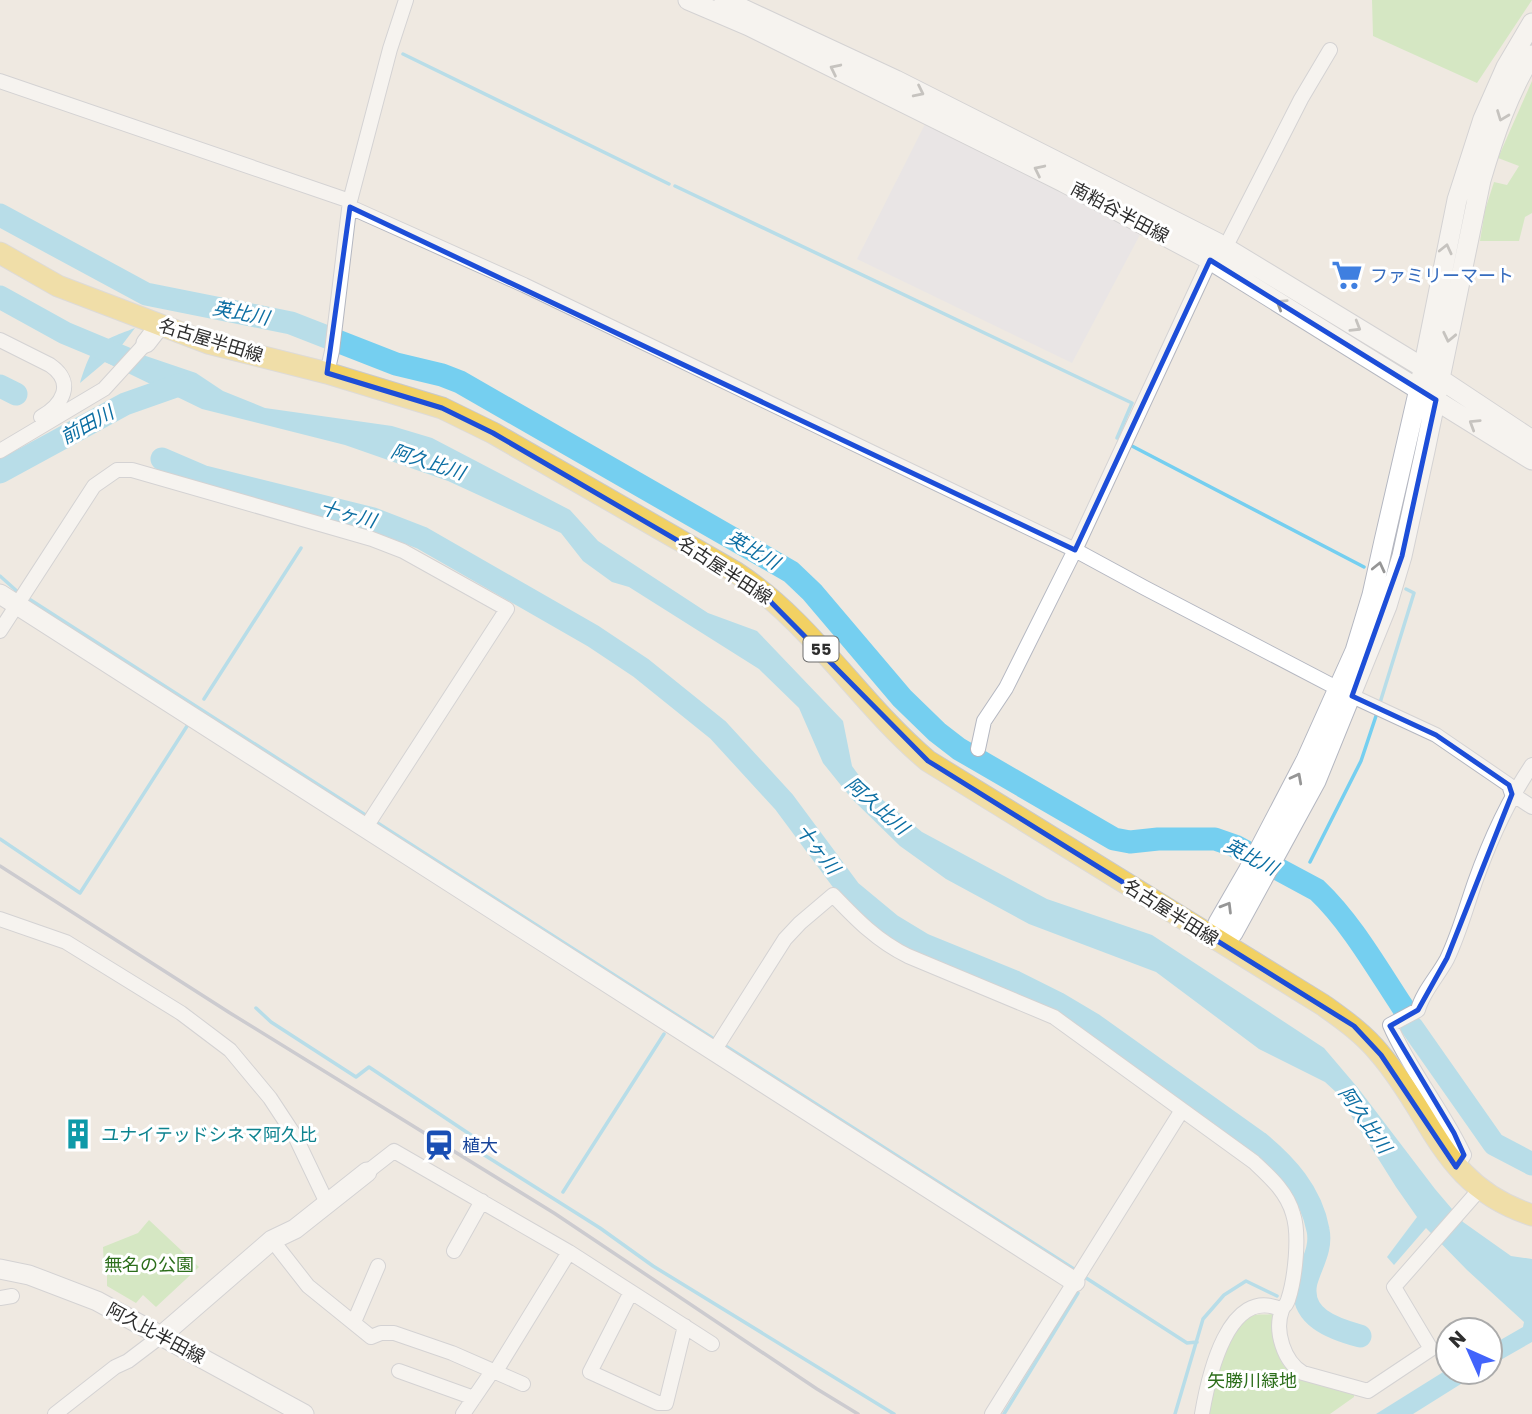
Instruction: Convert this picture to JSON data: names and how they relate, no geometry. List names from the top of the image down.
{
  "streets": {
    "main road": ["名古屋半田線", "55"],
    "street": ["南粕谷半田線", "阿久比半田線"]
  },
  "water": [
    "英比川",
    "前田川",
    "阿久比川",
    "十ヶ川"
  ],
  "parks": ["無名の公園", "矢勝川緑地"],
  "places": {
    "supermarket": ["ファミリーマート"],
    "building": ["ユナイテッドシネマ阿久比"],
    "station": ["植大"]
  },
  "north": "top left"
}
